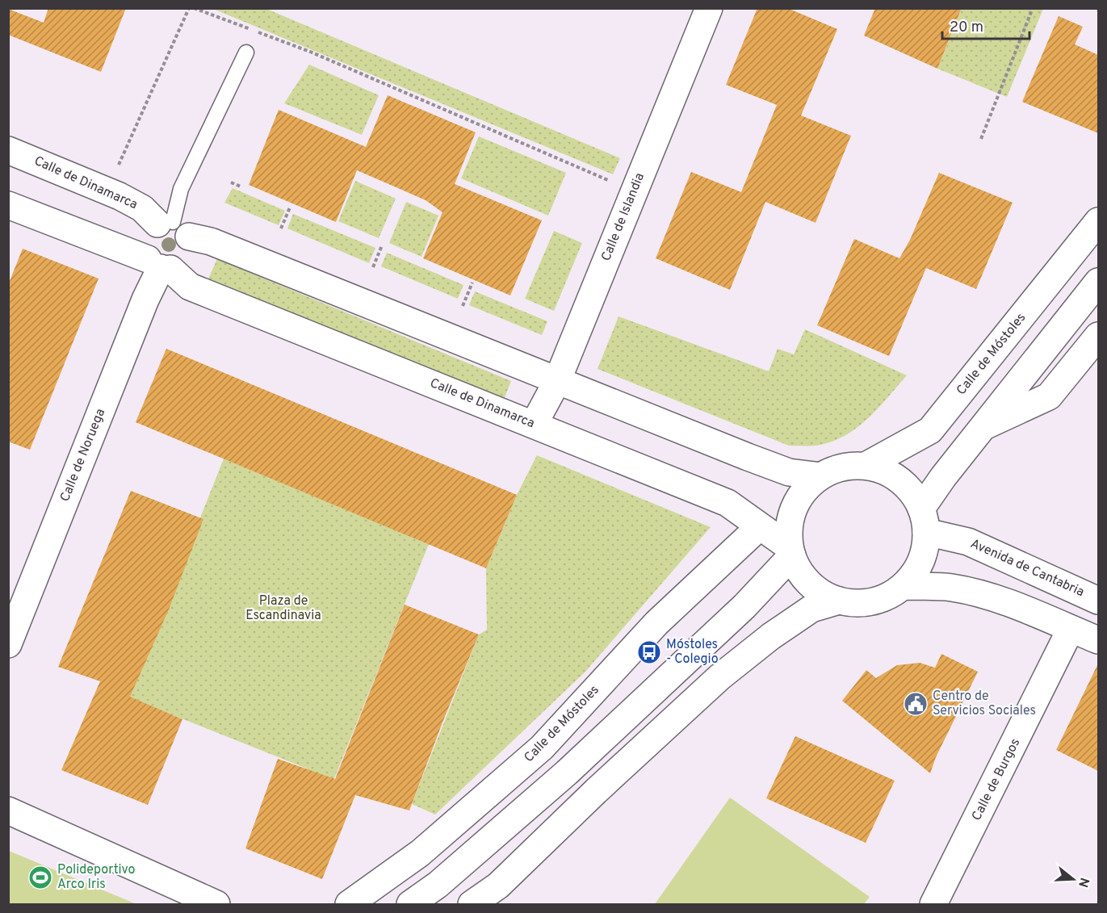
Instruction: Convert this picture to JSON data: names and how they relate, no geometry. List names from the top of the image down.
{
  "streets": {
    "street": [
      "Calle de Dinamarca",
      "Calle de Islandia",
      "Calle de Móstoles",
      "Calle de Noruega",
      "Avenida de Cantabria",
      "Calle de Burgos"
    ]
  },
  "crossings": [
    ["Calle de Dinamarca", "Calle de Islandia"],
    ["Calle de Dinamarca", "Calle de Móstoles"],
    ["Calle de Dinamarca", "Calle de Noruega"],
    ["Calle de Dinamarca", "Avenida de Cantabria"],
    ["Calle de Móstoles", "Avenida de Cantabria"]
  ],
  "parks": ["Plaza de Escandinavia"],
  "places": {
    "bus stop": ["Móstoles - Colegio"],
    "public building": ["Centro de Servicios Sociales"],
    "sports": ["Polideportivo Arco Iris"]
  },
  "scale_bar": "20 m",
  "north": "right"
}
